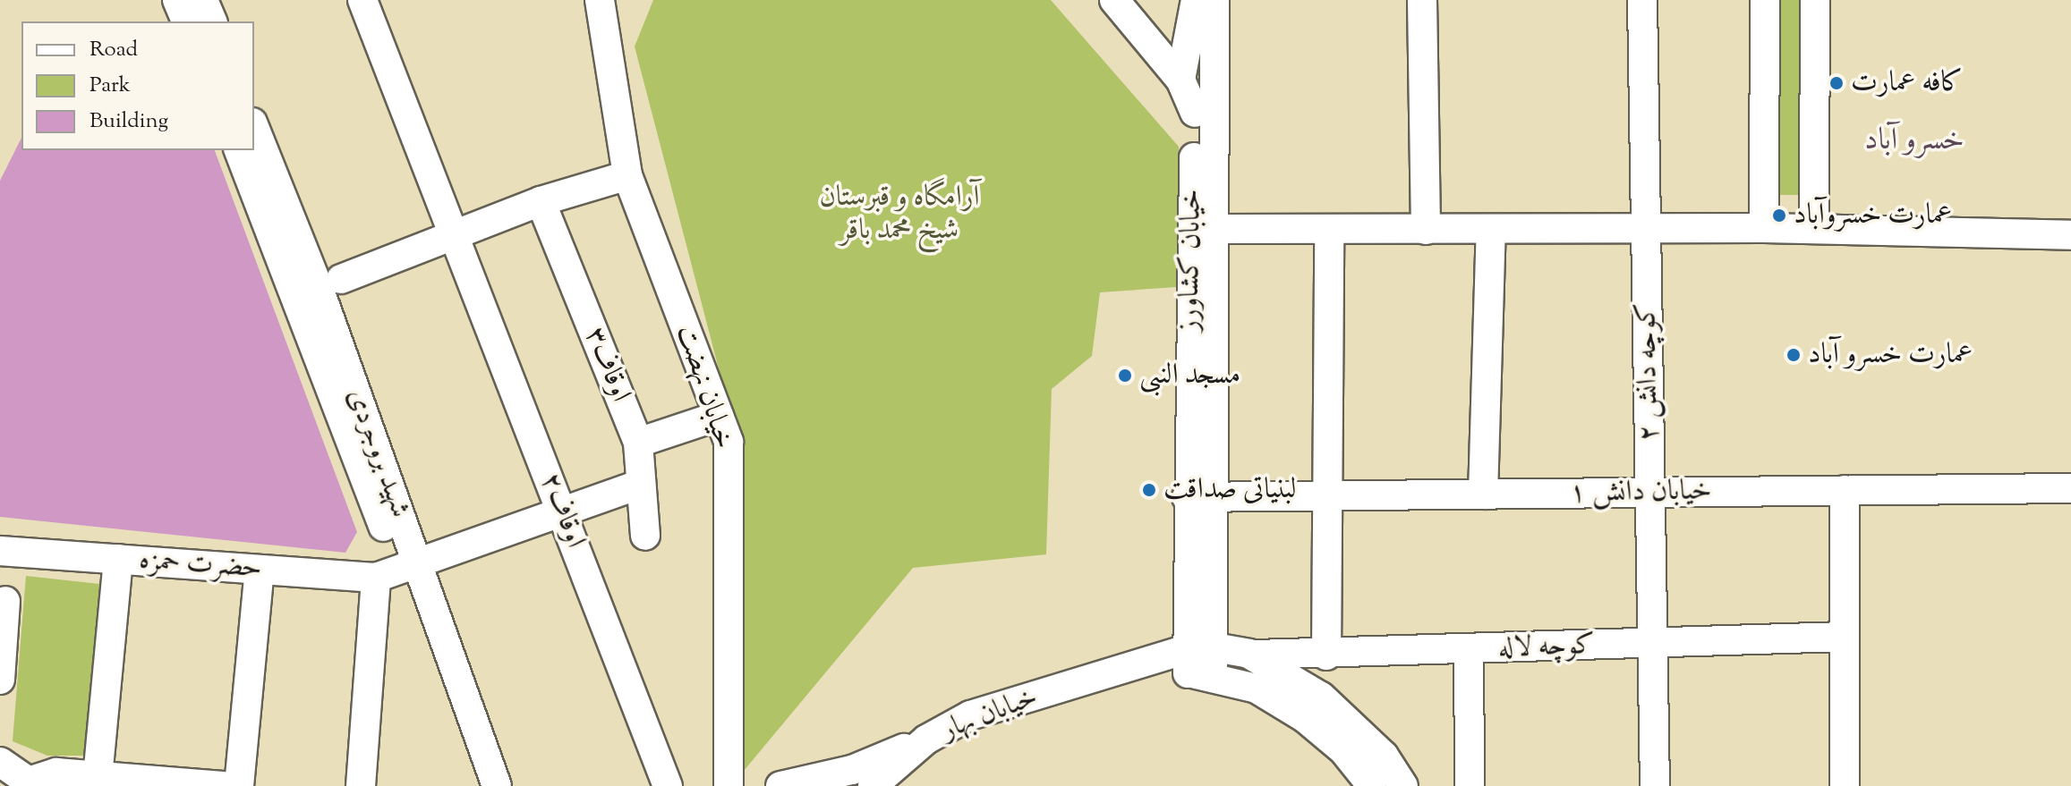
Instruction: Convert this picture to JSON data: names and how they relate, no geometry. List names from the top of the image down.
{
  "streets": {
    "street": [
      "خیابان کشاورز",
      "اوقاف۳",
      "کوچه دانش ۲",
      "خیابان نهضت",
      "شهید بروجردی",
      "خیابان دانش ۱",
      "اوقاف۲",
      "حضرت حمزه",
      "کوچه لاله",
      "خیابان بهار"
    ]
  },
  "crossings": [
    ["خیابان کشاورز", "خیابان دانش ۱"],
    ["خیابان کشاورز", "خیابان بهار"],
    ["کوچه دانش ۲", "خیابان دانش ۱"],
    ["کوچه دانش ۲", "کوچه لاله"],
    ["شهید بروجردی", "حضرت حمزه"]
  ],
  "districts": ["خسرو آباد"],
  "parks": ["آرامگاه و قبرستان شیخ محمد باقر"],
  "places": [
    "کافه عمارت",
    "عمارت خسروآباد",
    "عمارت خسرو آباد",
    "مسجد النبی",
    "لبنیاتی ‌صداقت"
  ],
  "legend": ["Road", "Park", "Building"]
}
